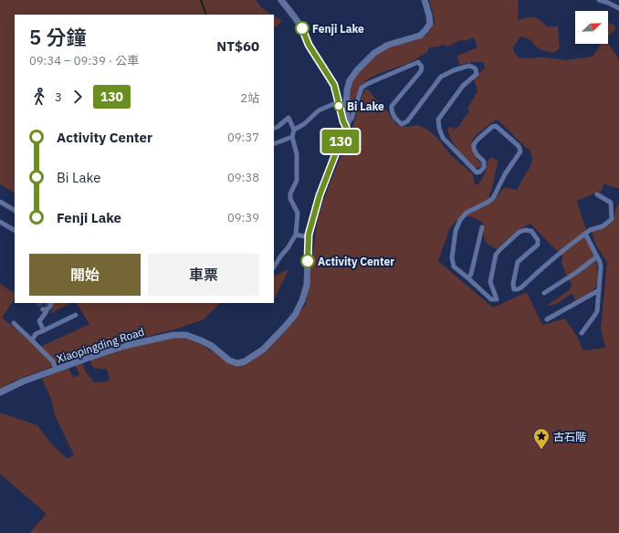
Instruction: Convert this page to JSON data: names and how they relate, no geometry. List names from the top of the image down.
{
  "streets": {
    "street": ["Xiaopingding Road"]
  },
  "places": {
    "other": ["Fenji Lake", "Bi Lake", "Activity Center"],
    "place": ["古石階"]
  },
  "lines": ["bus line 130"],
  "north": "top right",
  "page": {
    "on_map": "130",
    "heading": ["5 分鐘", "09:34 – 09:39 · 公車", "NT$60"],
    "legs": ["3", "130", "2站"],
    "list": [
      {
        "name": "Activity Center",
        "value": "09:37"
      },
      {
        "name": "Bi Lake",
        "value": "09:38"
      },
      {
        "name": "Fenji Lake",
        "value": "09:39"
      }
    ],
    "buttons": ["開始", "車票"]
  }
}
